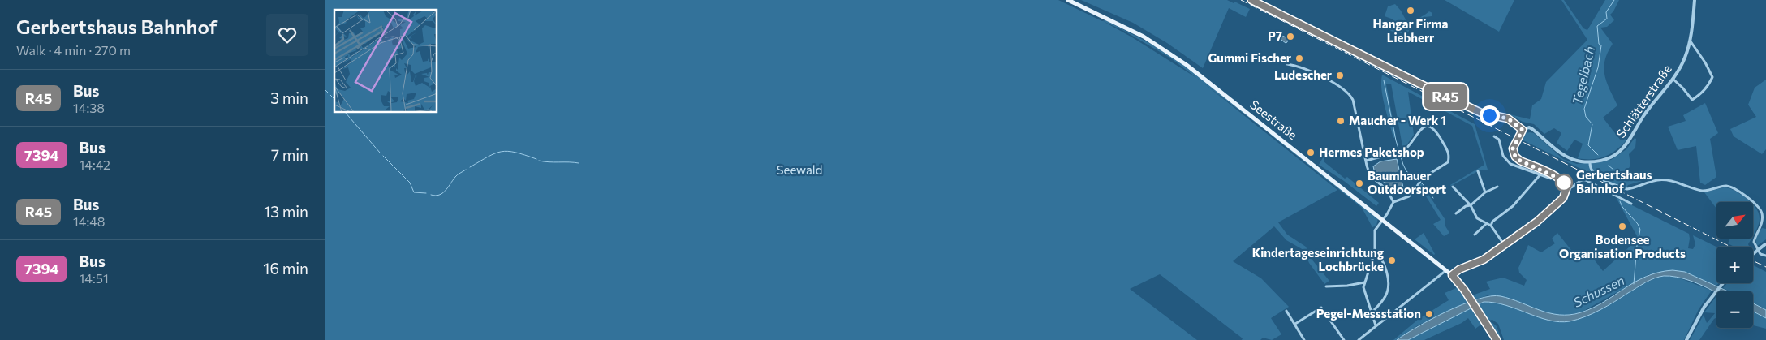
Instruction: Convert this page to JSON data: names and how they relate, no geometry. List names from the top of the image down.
{
  "streets": {
    "main road": ["Seestraße"],
    "street": ["Schlätterstraße"]
  },
  "water": ["Tegelbach", "Schussen"],
  "parks": ["Seewald"],
  "places": [
    "Hangar Firma Liebherr",
    "P7",
    "Gummi Fischer",
    "Ludescher",
    "Maucher - Werk 1",
    "Hermes Paketshop",
    "Gerbertshaus Bahnhof",
    "Baumhauer Outdoorsport",
    "Bodensee Organisation Products",
    "Kindertageseinrichtung Lochbrücke",
    "Pegel-Messstation"
  ],
  "lines": ["bus line R45"],
  "north": "top right",
  "page": {
    "heading": ["Gerbertshaus Bahnhof", "Walk · 4 min · 270 m"],
    "on_map": "R45",
    "list": [
      {
        "mark": "R45",
        "name": "Bus",
        "note": "14:38",
        "value": "3 min"
      },
      {
        "mark": "7394",
        "name": "Bus",
        "note": "14:42",
        "value": "7 min"
      },
      {
        "mark": "R45",
        "name": "Bus",
        "note": "14:48",
        "value": "13 min"
      },
      {
        "mark": "7394",
        "name": "Bus",
        "note": "14:51",
        "value": "16 min"
      }
    ],
    "map_buttons": ["+", "−"]
  }
}
